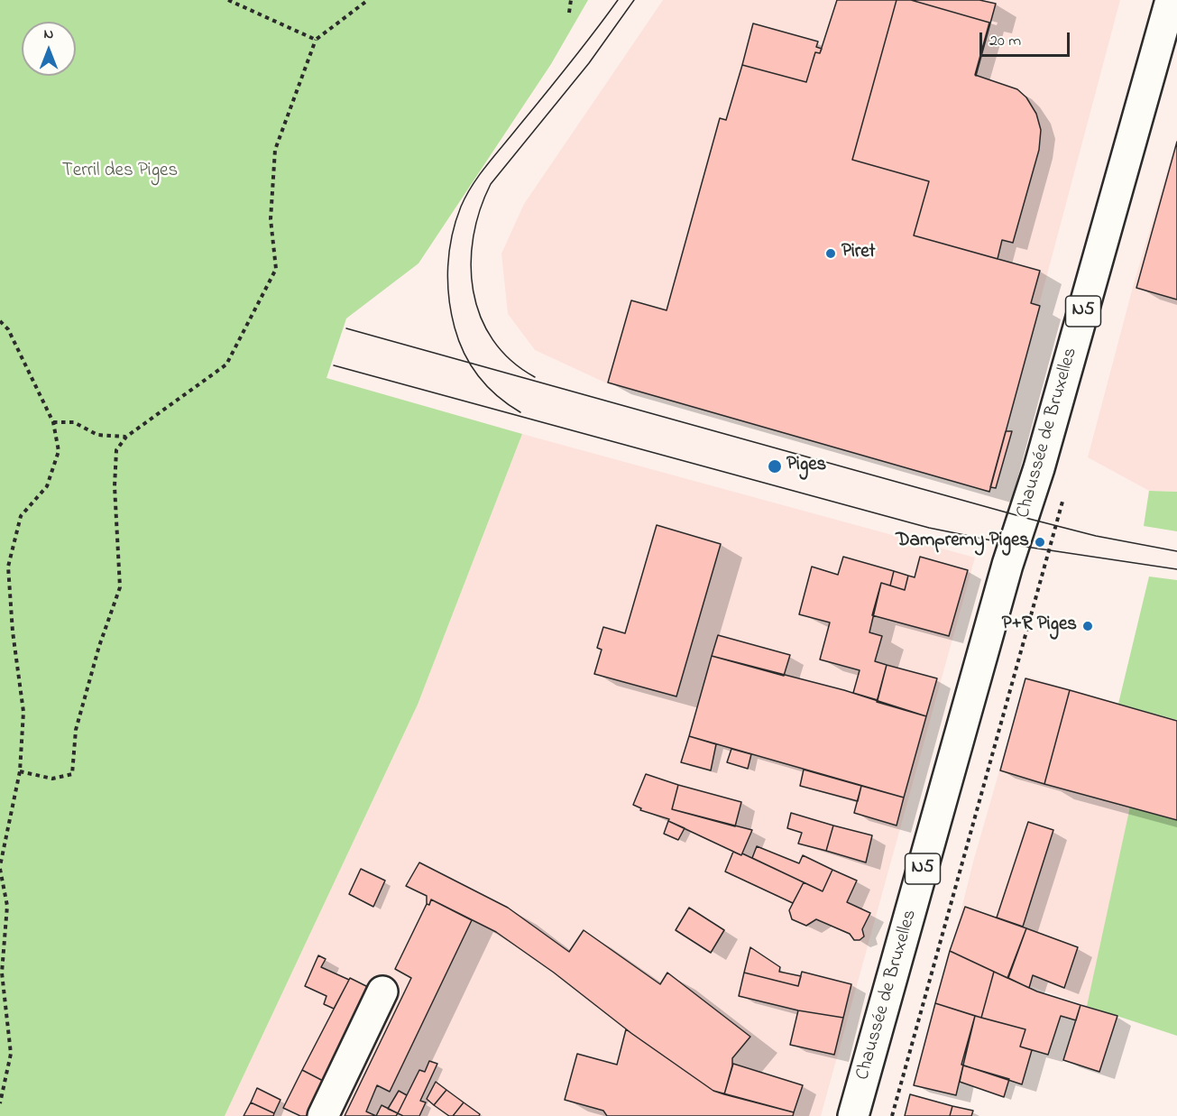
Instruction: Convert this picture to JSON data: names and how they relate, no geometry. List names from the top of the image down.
{
  "streets": {
    "main road": ["N5", "Chaussée de Bruxelles"]
  },
  "parks": ["Terril des Piges"],
  "places": [
    "Piret",
    "Piges",
    "Dampremy Piges",
    "P+R Piges"
  ],
  "scale_bar": "20 m",
  "north": "top"
}
